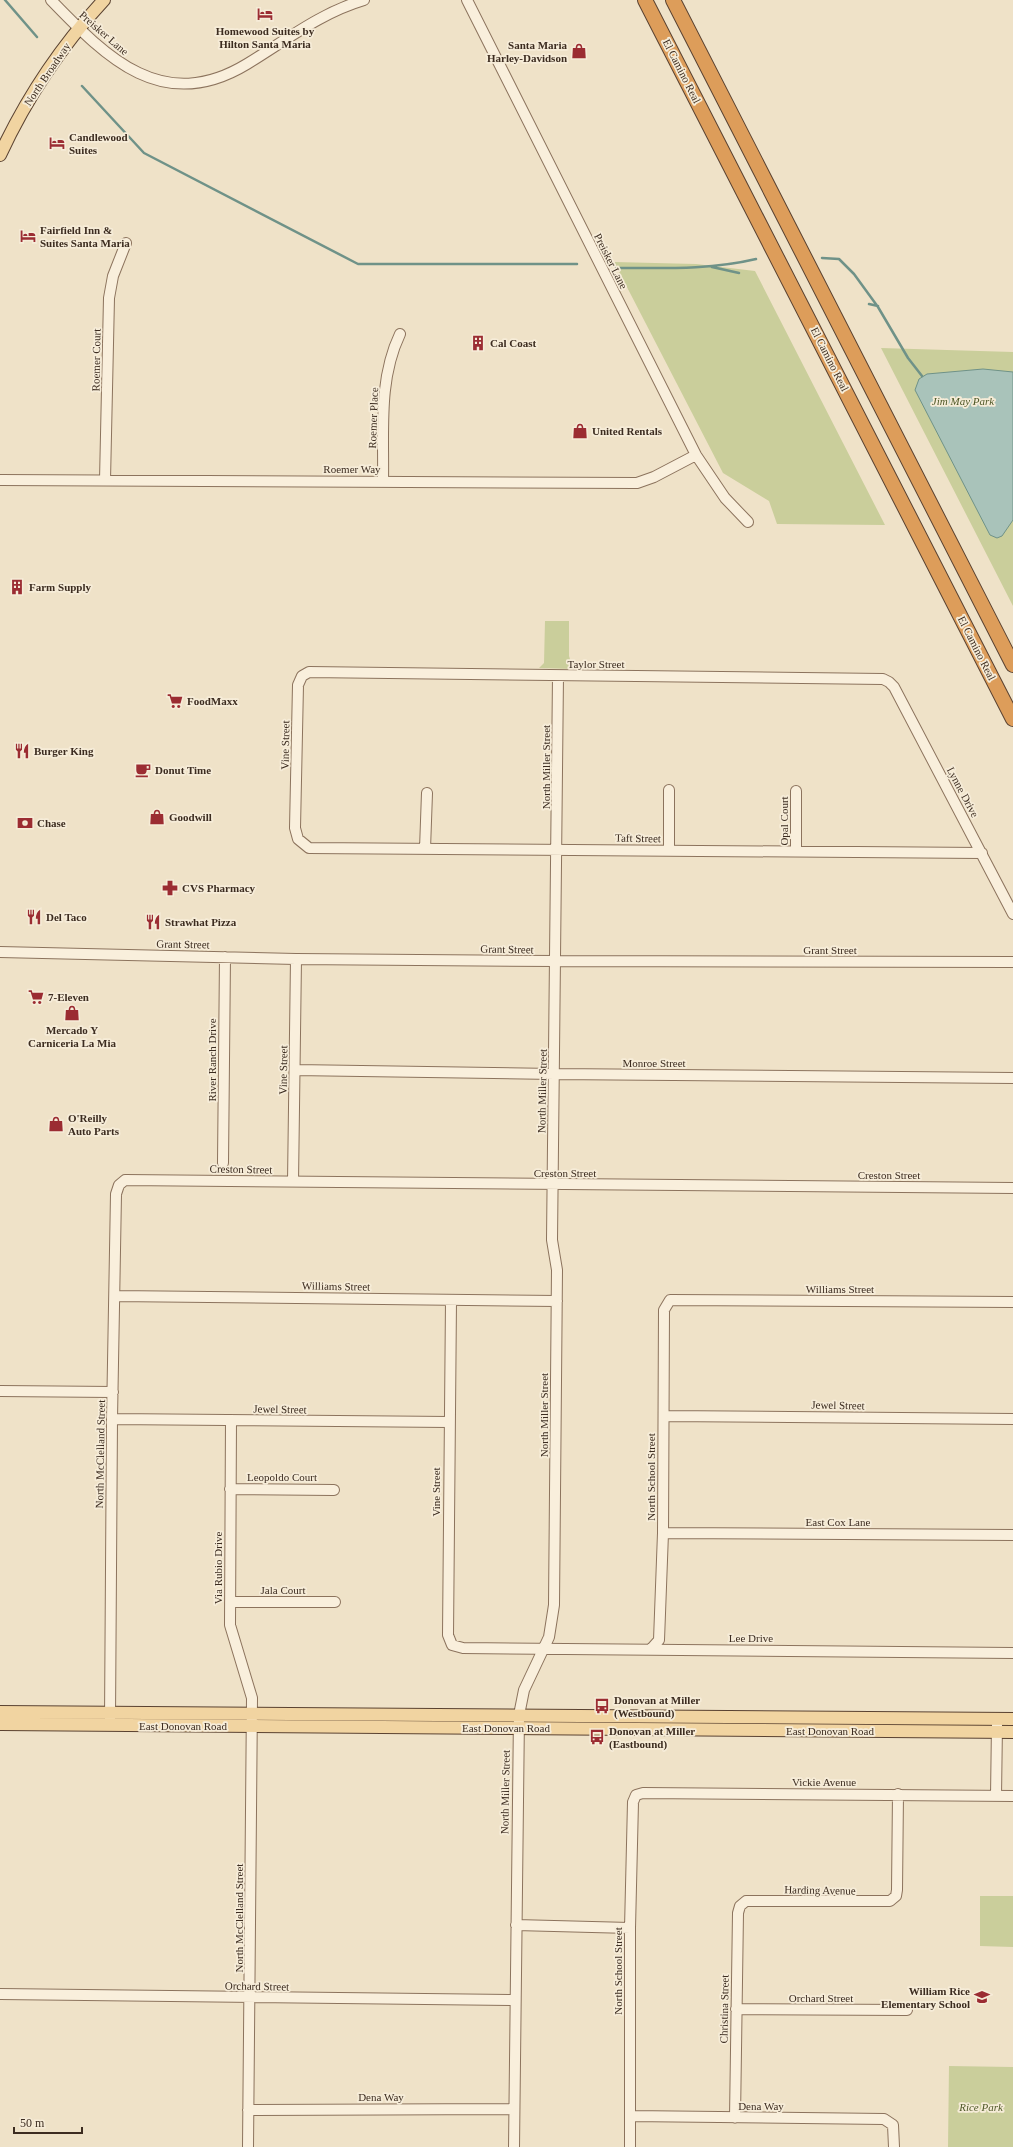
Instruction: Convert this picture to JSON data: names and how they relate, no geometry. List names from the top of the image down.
{
  "streets": {
    "highway": ["El Camino Real"],
    "main road": ["North Broadway", "East Donovan Road"],
    "street": [
      "Preisker Lane",
      "Roemer Court",
      "Roemer Place",
      "Roemer Way",
      "Taylor Street",
      "Vine Street",
      "North Miller Street",
      "Lynne Drive",
      "Opal Court",
      "Taft Street",
      "Grant Street",
      "River Ranch Drive",
      "Monroe Street",
      "Creston Street",
      "Williams Street",
      "Jewel Street",
      "North McClelland Street",
      "Leopoldo Court",
      "North School Street",
      "East Cox Lane",
      "Via Rubio Drive",
      "Jala Court",
      "Lee Drive",
      "Vickie Avenue",
      "Harding Avenue",
      "Orchard Street",
      "Christina Street",
      "Dena Way"
    ]
  },
  "crossings": [
    ["Preisker Lane", "North Broadway"],
    ["Preisker Lane", "Roemer Way"],
    ["Roemer Court", "Roemer Way"],
    ["Roemer Place", "Roemer Way"],
    ["Taylor Street", "Vine Street"],
    ["Taylor Street", "North Miller Street"],
    ["Taylor Street", "Lynne Drive"],
    ["Vine Street", "Taft Street"],
    ["Vine Street", "Grant Street"],
    ["Vine Street", "Monroe Street"],
    ["Vine Street", "Creston Street"],
    ["Vine Street", "Williams Street"],
    ["Vine Street", "Jewel Street"],
    ["Vine Street", "Lee Drive"],
    ["North Miller Street", "Taft Street"],
    ["North Miller Street", "Grant Street"],
    ["North Miller Street", "Monroe Street"],
    ["North Miller Street", "Creston Street"],
    ["North Miller Street", "Williams Street"],
    ["North Miller Street", "Lee Drive"],
    ["North Miller Street", "East Donovan Road"],
    ["North Miller Street", "Orchard Street"],
    ["North Miller Street", "Dena Way"],
    ["Lynne Drive", "Taft Street"],
    ["Opal Court", "Taft Street"],
    ["Grant Street", "River Ranch Drive"],
    ["Creston Street", "North McClelland Street"],
    ["Williams Street", "North McClelland Street"],
    ["Williams Street", "North School Street"],
    ["Jewel Street", "North McClelland Street"],
    ["Jewel Street", "North School Street"],
    ["Jewel Street", "Via Rubio Drive"],
    ["North McClelland Street", "Via Rubio Drive"],
    ["North McClelland Street", "East Donovan Road"],
    ["North McClelland Street", "Orchard Street"],
    ["North McClelland Street", "Dena Way"],
    ["Leopoldo Court", "Via Rubio Drive"],
    ["North School Street", "East Cox Lane"],
    ["North School Street", "Lee Drive"],
    ["North School Street", "Vickie Avenue"],
    ["North School Street", "Dena Way"],
    ["Via Rubio Drive", "Jala Court"],
    ["Via Rubio Drive", "East Donovan Road"],
    ["Vickie Avenue", "Harding Avenue"],
    ["Harding Avenue", "Christina Street"],
    ["Orchard Street", "Christina Street"],
    ["Christina Street", "Dena Way"]
  ],
  "parks": ["Jim May Park", "Rice Park"],
  "places": {
    "hotel": ["Homewood Suites by Hilton Santa Maria", "Candlewood Suites", "Fairfield Inn & Suites Santa Maria"],
    "shop": [
      "Santa Maria Harley-Davidson",
      "United Rentals",
      "Goodwill",
      "Mercado Y Carniceria La Mia",
      "O'Reilly Auto Parts"
    ],
    "building": ["Cal Coast", "Farm Supply"],
    "supermarket": ["FoodMaxx", "7-Eleven"],
    "restaurant": ["Burger King", "Del Taco", "Strawhat Pizza"],
    "cafe": ["Donut Time"],
    "bank": ["Chase"],
    "pharmacy": ["CVS Pharmacy"],
    "bus stop": ["Donovan at Miller (Westbound)", "Donovan at Miller (Eastbound)"],
    "school or university": ["William Rice Elementary School"]
  },
  "scale_bar": "50 m"
}
